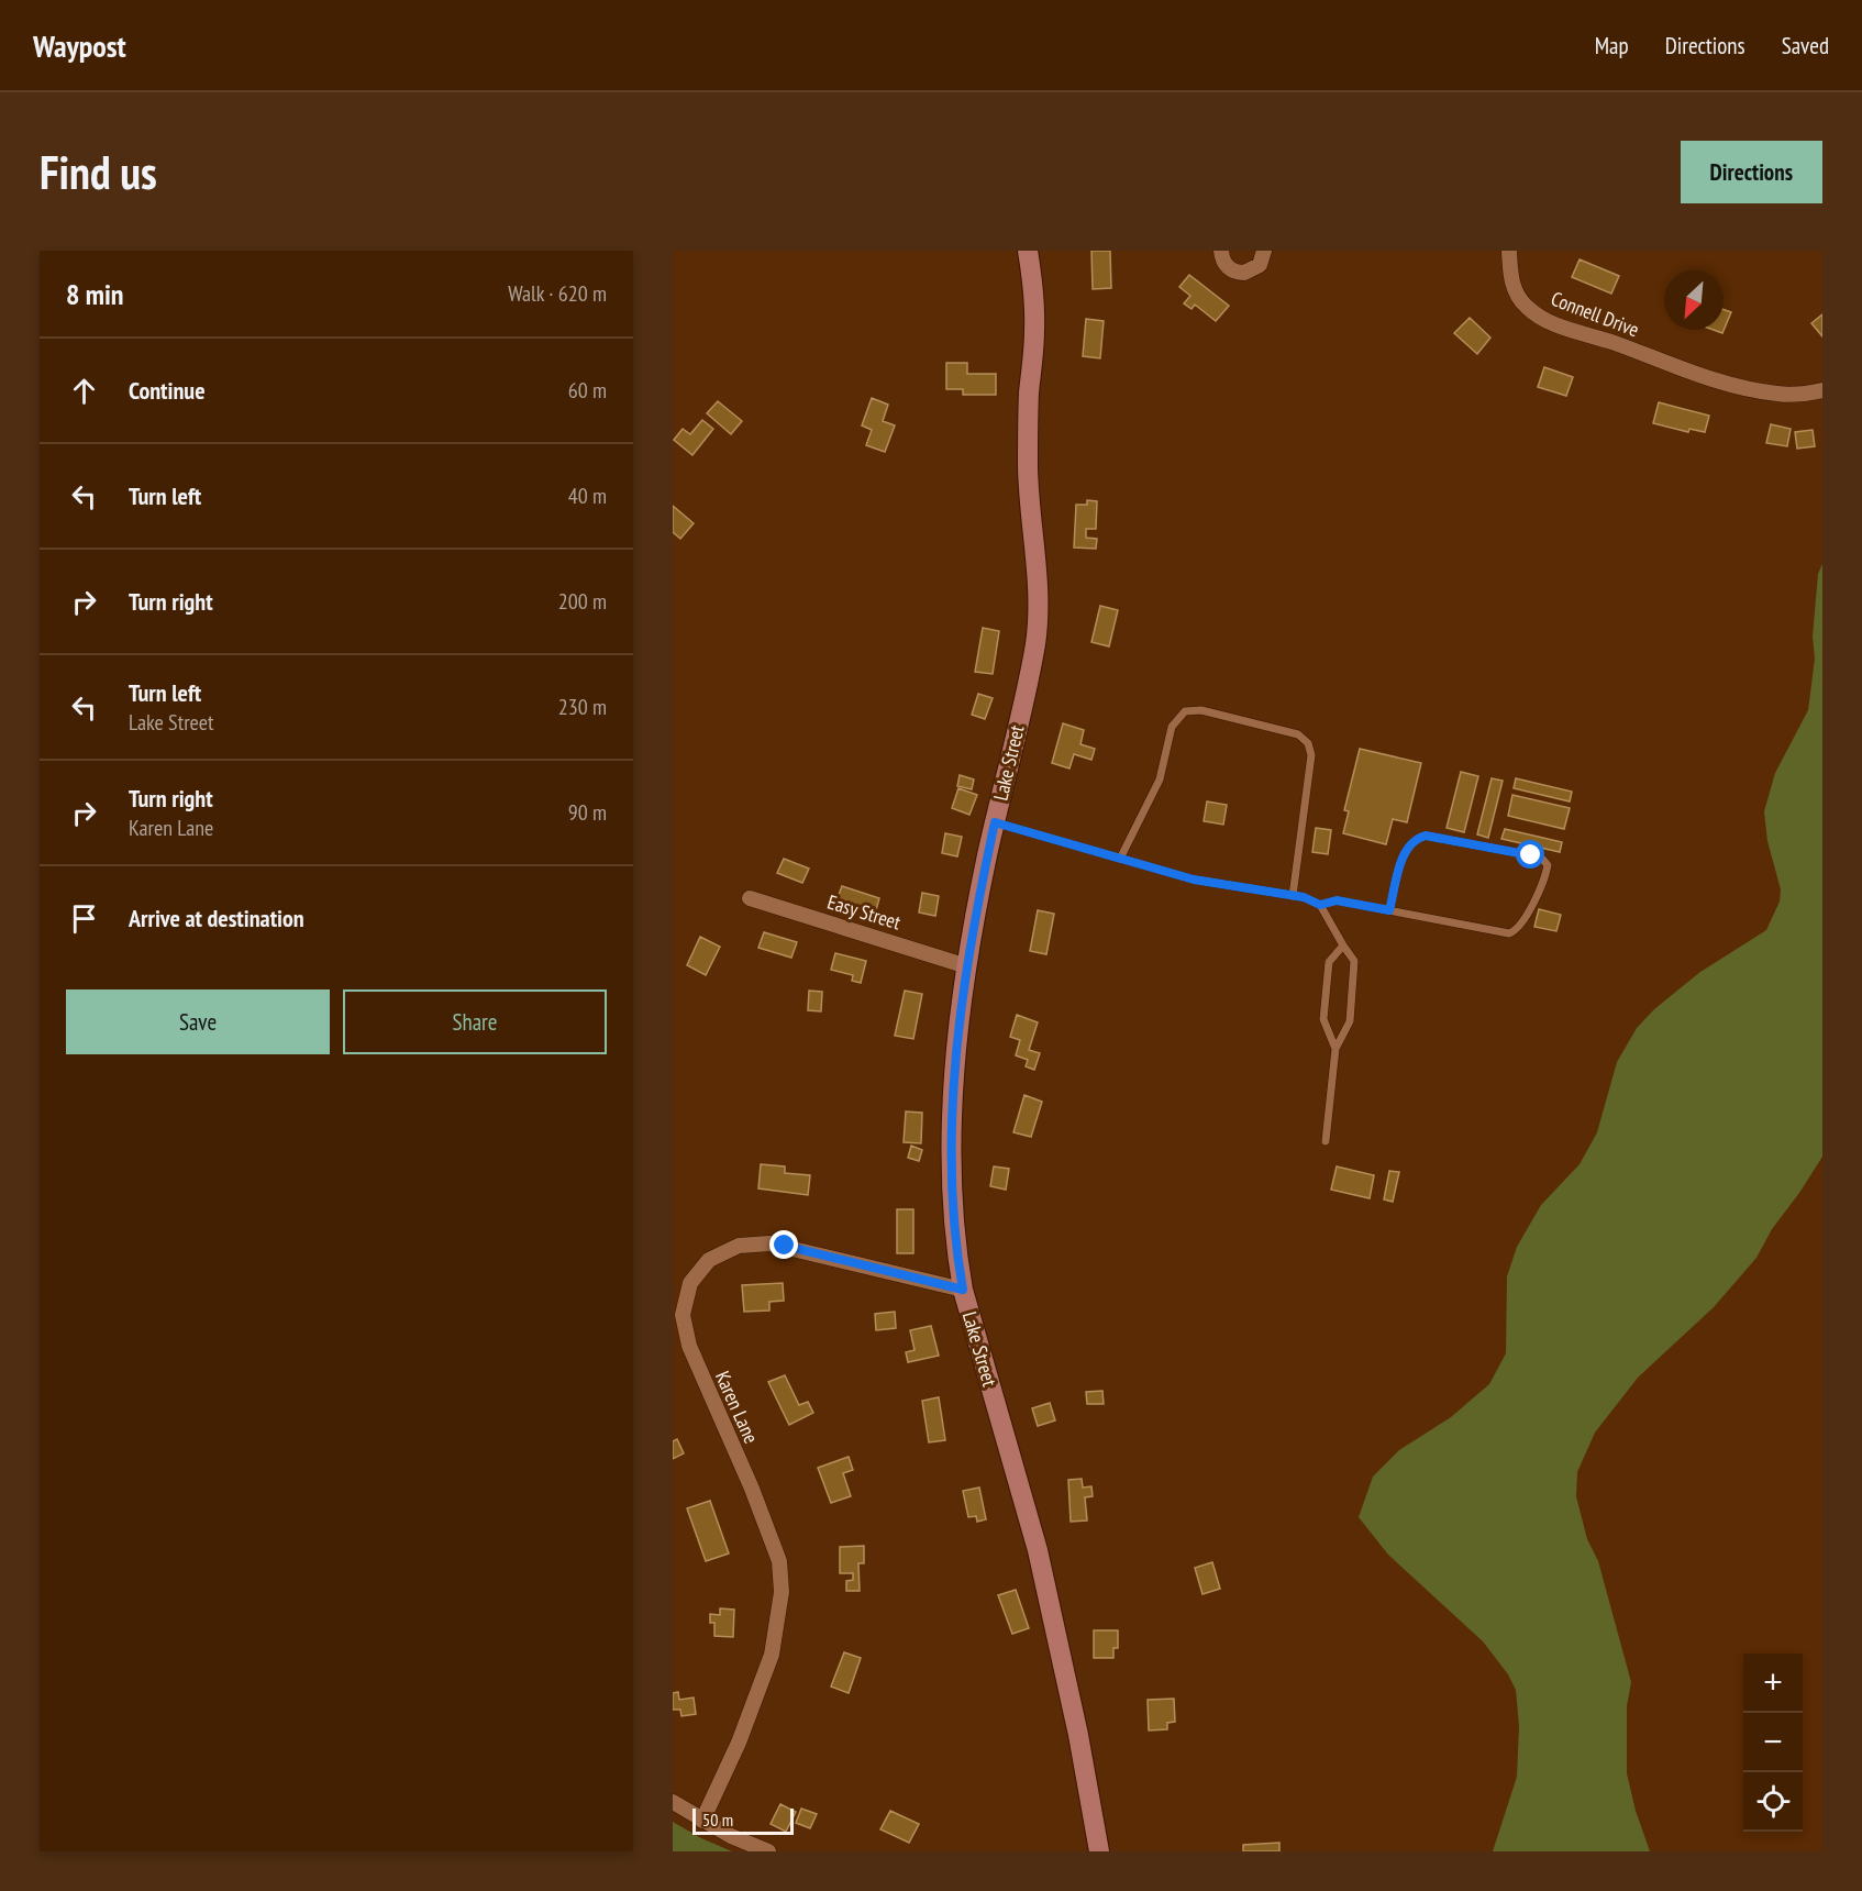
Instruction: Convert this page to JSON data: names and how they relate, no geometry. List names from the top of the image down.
{
  "streets": {
    "street": [
      "Connell Drive",
      "Lake Street",
      "Easy Street",
      "Karen Lane"
    ]
  },
  "crossings": [
    ["Lake Street", "Easy Street"],
    ["Lake Street", "Karen Lane"]
  ],
  "scale_bar": "50 m",
  "north": "bottom left",
  "page": {
    "header": "Waypost",
    "nav": ["Map", "Directions", "Saved"],
    "buttons": [
      "Directions",
      ["Save", "Share"]
    ],
    "title": "Find us",
    "heading": ["8 min", "Walk · 620 m"],
    "list": [
      ["Continue", "60 m"],
      ["Turn left", "40 m"],
      ["Turn right", "200 m"],
      ["Turn left", "Lake Street", "230 m"],
      ["Turn right", "Karen Lane", "90 m"],
      "Arrive at destination"
    ],
    "map_buttons": ["+", "−"],
    "scale": "50 m"
  }
}
